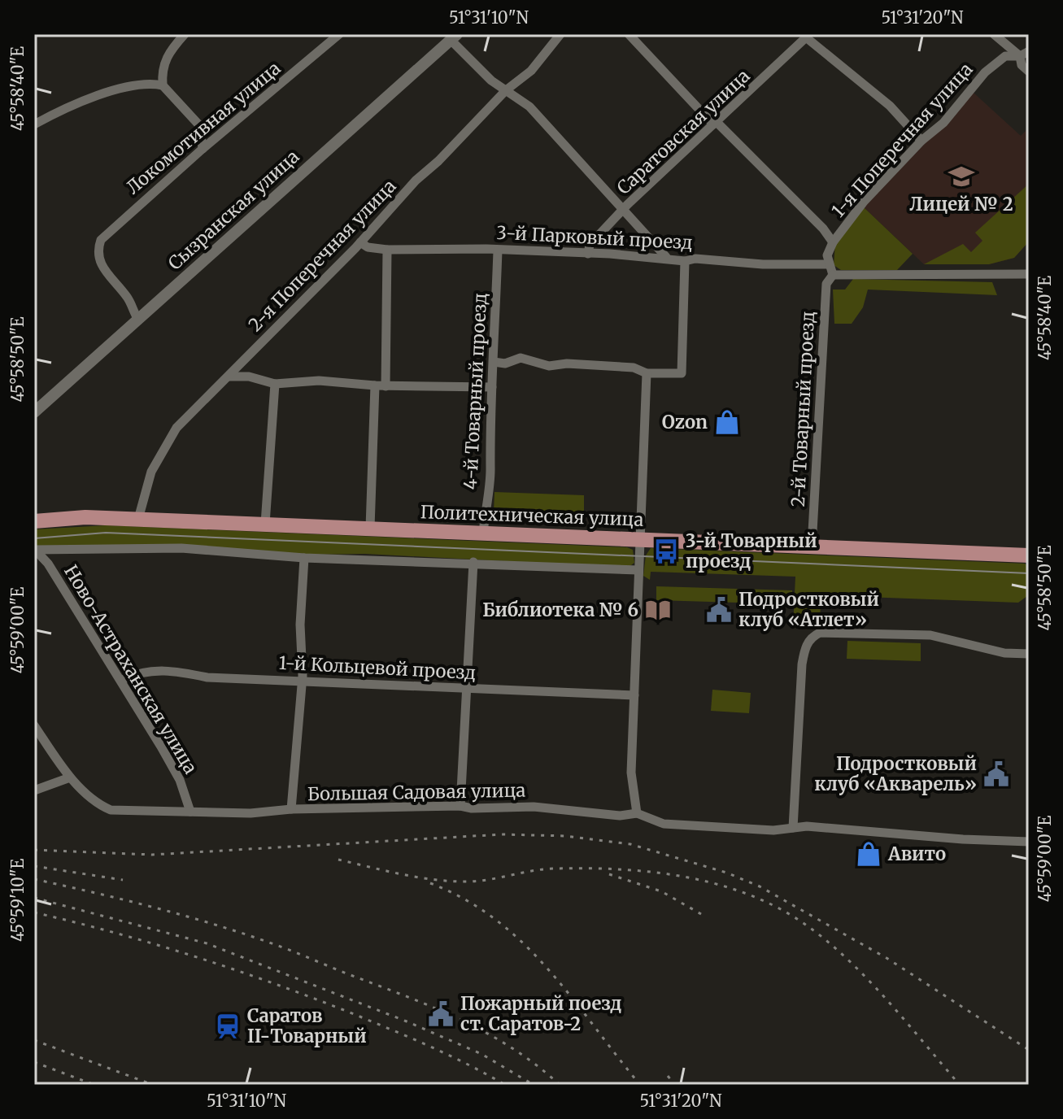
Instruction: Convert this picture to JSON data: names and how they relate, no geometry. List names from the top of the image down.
{
  "streets": {
    "main road": ["Политехническая улица"],
    "street": [
      "Локомотивная улица",
      "Саратовская улица",
      "1-я Поперечная улица",
      "Сызранская улица",
      "3-й Парковый проезд",
      "2-я Поперечная улица",
      "4-й Товарный проезд",
      "2-й Товарный проезд",
      "1-й Кольцевой проезд",
      "Ново-Астраханская улица",
      "Большая Садовая улица"
    ]
  },
  "crossings": [
    ["Локомотивная улица", "Сызранская улица"],
    ["Саратовская улица", "3-й Парковый проезд"],
    ["1-я Поперечная улица", "3-й Парковый проезд"],
    ["3-й Парковый проезд", "2-я Поперечная улица"],
    ["3-й Парковый проезд", "4-й Товарный проезд"],
    ["2-я Поперечная улица", "Политехническая улица"],
    ["4-й Товарный проезд", "Политехническая улица"],
    ["2-й Товарный проезд", "Политехническая улица"],
    ["1-й Кольцевой проезд", "Ново-Астраханская улица"],
    ["Ново-Астраханская улица", "Большая Садовая улица"]
  ],
  "places": {
    "school or university": ["Лицей № 2"],
    "shop": ["Ozon", "Авито"],
    "bus stop": ["3-й Товарный проезд"],
    "library": ["Библиотека № 6"],
    "public building": ["Подростковый клуб «Атлет»", "Подростковый клуб «Акварель»", "Пожарный поезд ст. Саратов-2"],
    "station": ["Саратов II-Товарный"]
  },
  "coordinates": [
    "51°31'10\"N",
    "51°31'20\"N",
    "45°58'40\"E",
    "45°58'50\"E",
    "45°59'00\"E",
    "45°59'10\"E"
  ]
}
